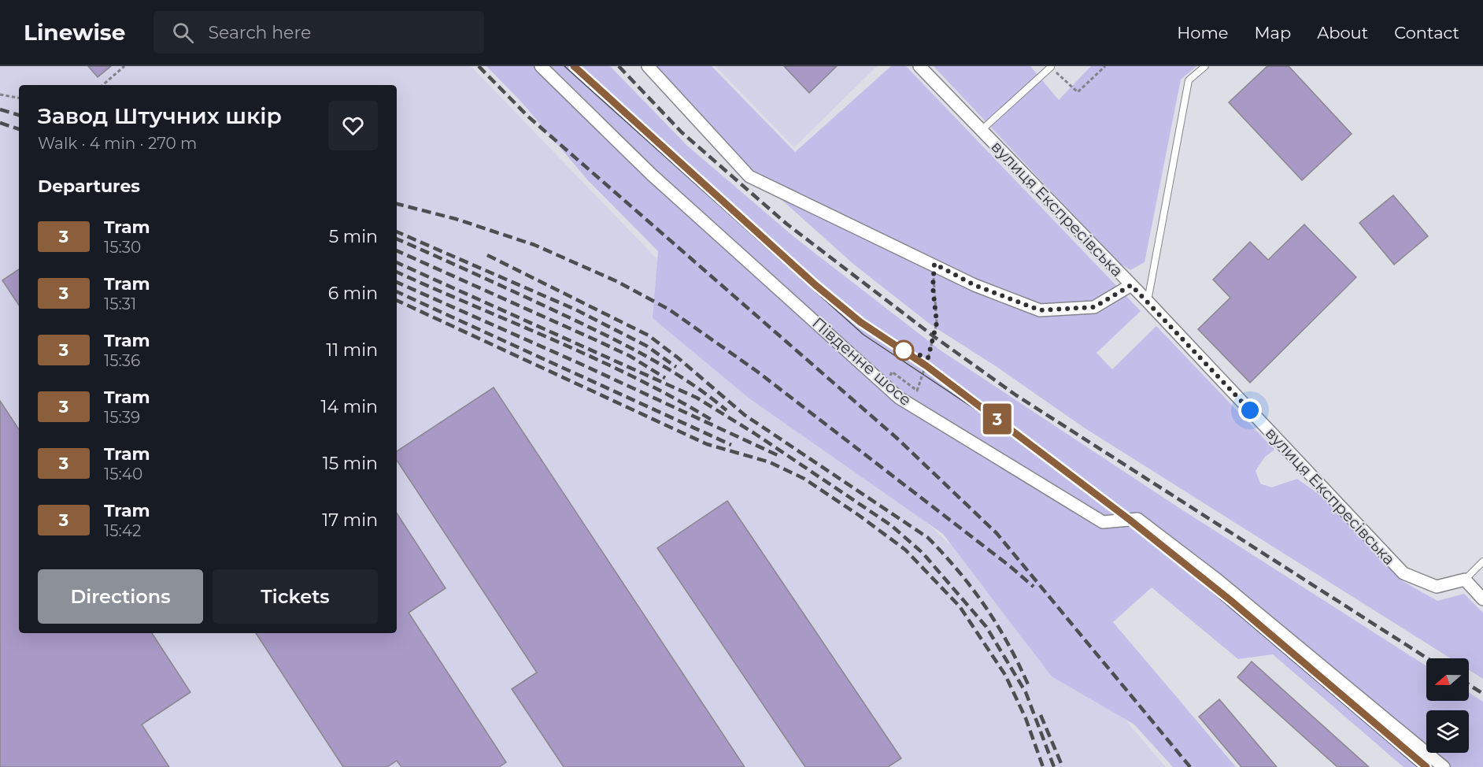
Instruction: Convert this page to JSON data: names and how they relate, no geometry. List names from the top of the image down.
{
  "streets": {
    "street": ["вулиця Експресівська", "Південне шосе"]
  },
  "lines": ["tram line 3"],
  "north": "left",
  "page": {
    "header": "Linewise",
    "search": "Search here",
    "nav": [
      "Home",
      "Map",
      "About",
      "Contact"
    ],
    "on_map": "3",
    "heading": [
      ["Завод Штучних шкір", "Walk · 4 min · 270 m"],
      "Departures"
    ],
    "list": [
      {
        "mark": "3",
        "name": "Tram",
        "note": "15:30",
        "value": "5 min"
      },
      {
        "mark": "3",
        "name": "Tram",
        "note": "15:31",
        "value": "6 min"
      },
      {
        "mark": "3",
        "name": "Tram",
        "note": "15:36",
        "value": "11 min"
      },
      {
        "mark": "3",
        "name": "Tram",
        "note": "15:39",
        "value": "14 min"
      },
      {
        "mark": "3",
        "name": "Tram",
        "note": "15:40",
        "value": "15 min"
      },
      {
        "mark": "3",
        "name": "Tram",
        "note": "15:42",
        "value": "17 min"
      }
    ],
    "buttons": ["Directions", "Tickets"]
  }
}
